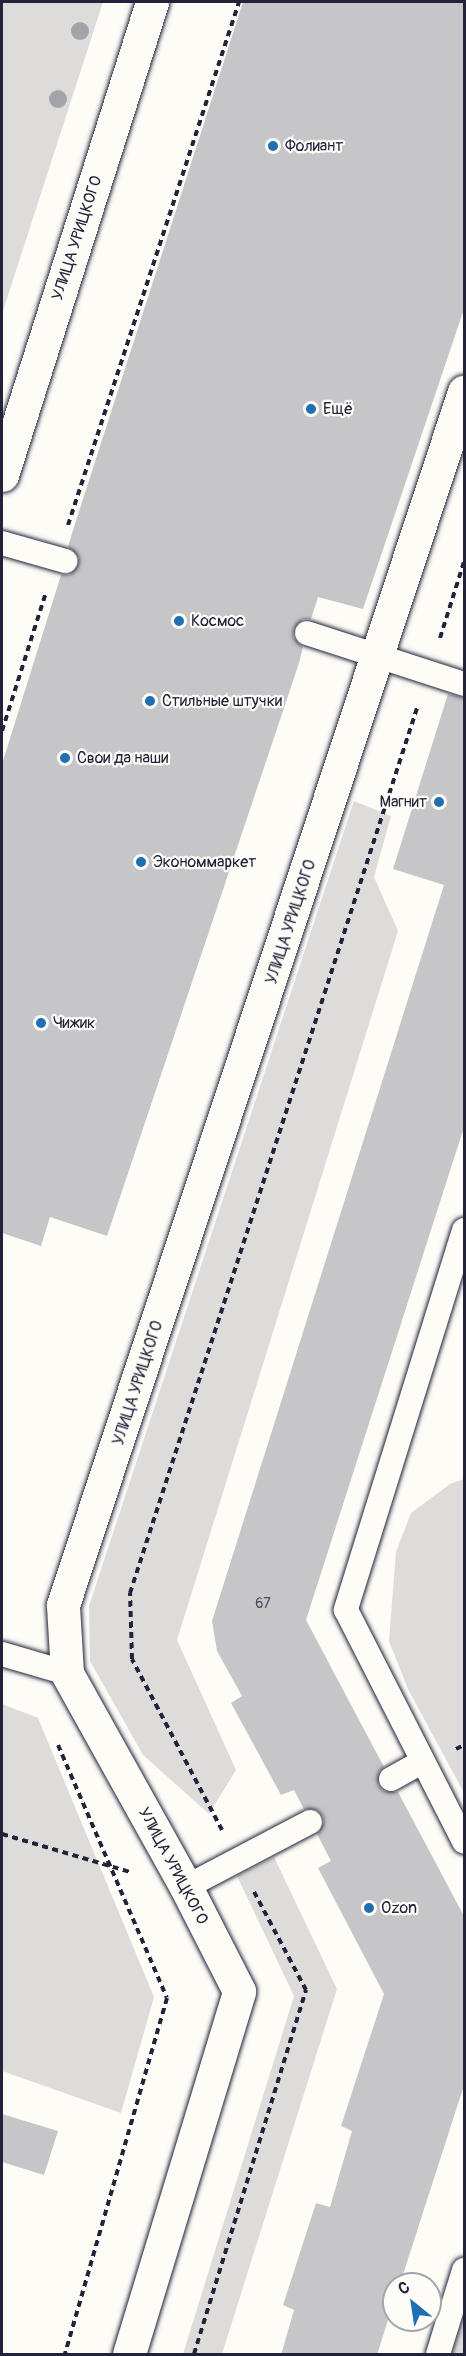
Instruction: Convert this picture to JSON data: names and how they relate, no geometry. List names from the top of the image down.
{
  "streets": {
    "street": ["УЛИЦА УРИЦКОГО"]
  },
  "places": [
    "Фолиант",
    "Ещё",
    "Космос",
    "Стильные штучки",
    "Свои да наши",
    "Магнит",
    "Экономмаркет",
    "Чижик",
    "Ozon"
  ],
  "house_numbers": ["67"],
  "north": "top left"
}
